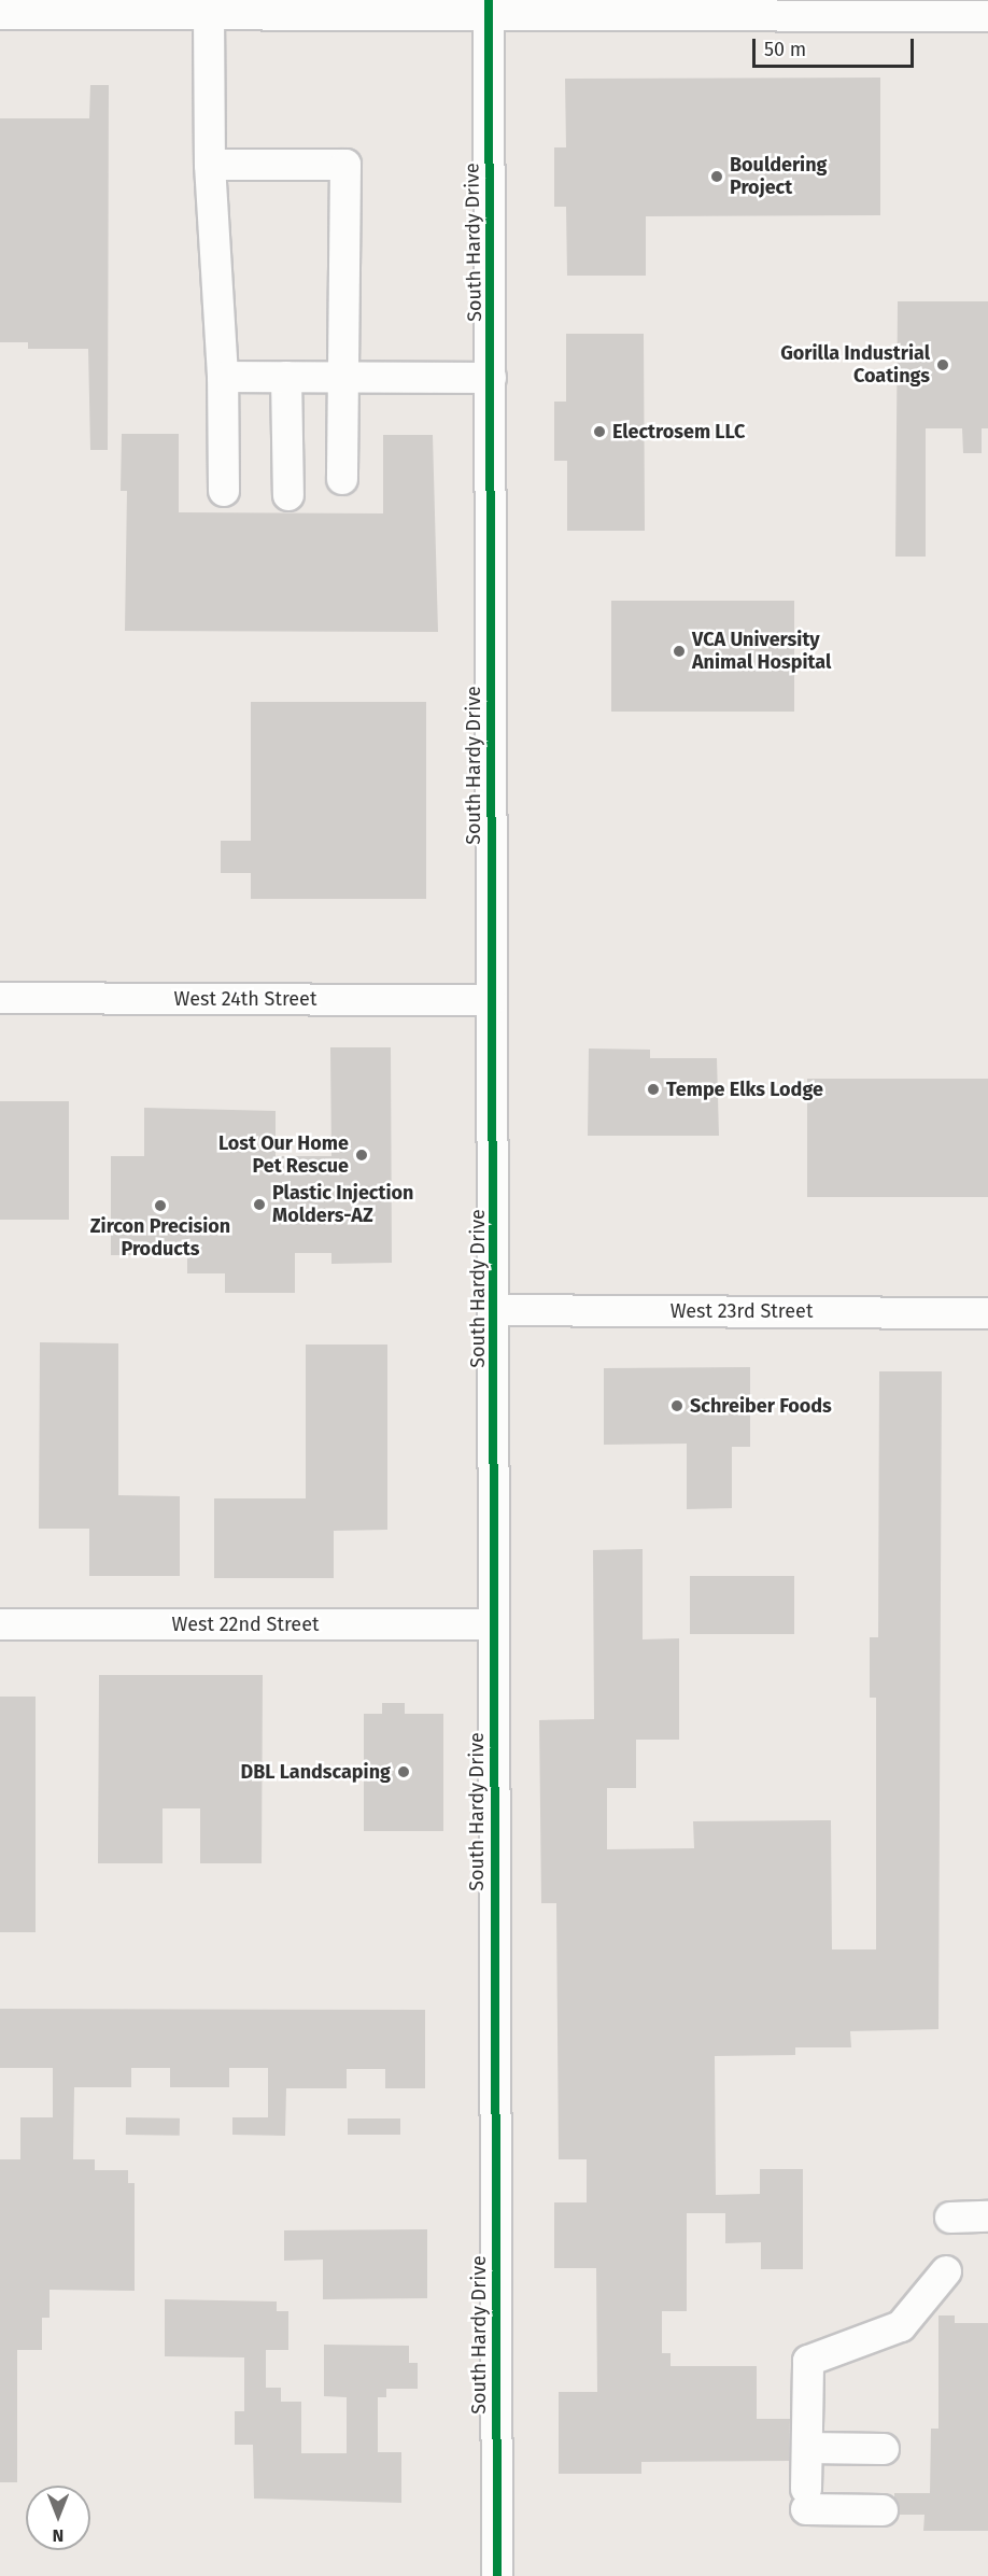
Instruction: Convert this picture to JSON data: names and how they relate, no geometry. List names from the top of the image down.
{
  "streets": {
    "street": [
      "South Hardy Drive",
      "West 24th Street",
      "West 23rd Street",
      "West 22nd Street"
    ]
  },
  "crossings": [
    ["South Hardy Drive", "West 24th Street"],
    ["South Hardy Drive", "West 23rd Street"],
    ["South Hardy Drive", "West 22nd Street"]
  ],
  "places": [
    "Bouldering Project",
    "Gorilla Industrial Coatings",
    "Electrosem LLC",
    "VCA University Animal Hospital",
    "Tempe Elks Lodge",
    "Lost Our Home Pet Rescue",
    "Plastic Injection Molders-AZ",
    "Zircon Precision Products",
    "Schreiber Foods",
    "DBL Landscaping"
  ],
  "scale_bar": "50 m",
  "north": "bottom"
}
